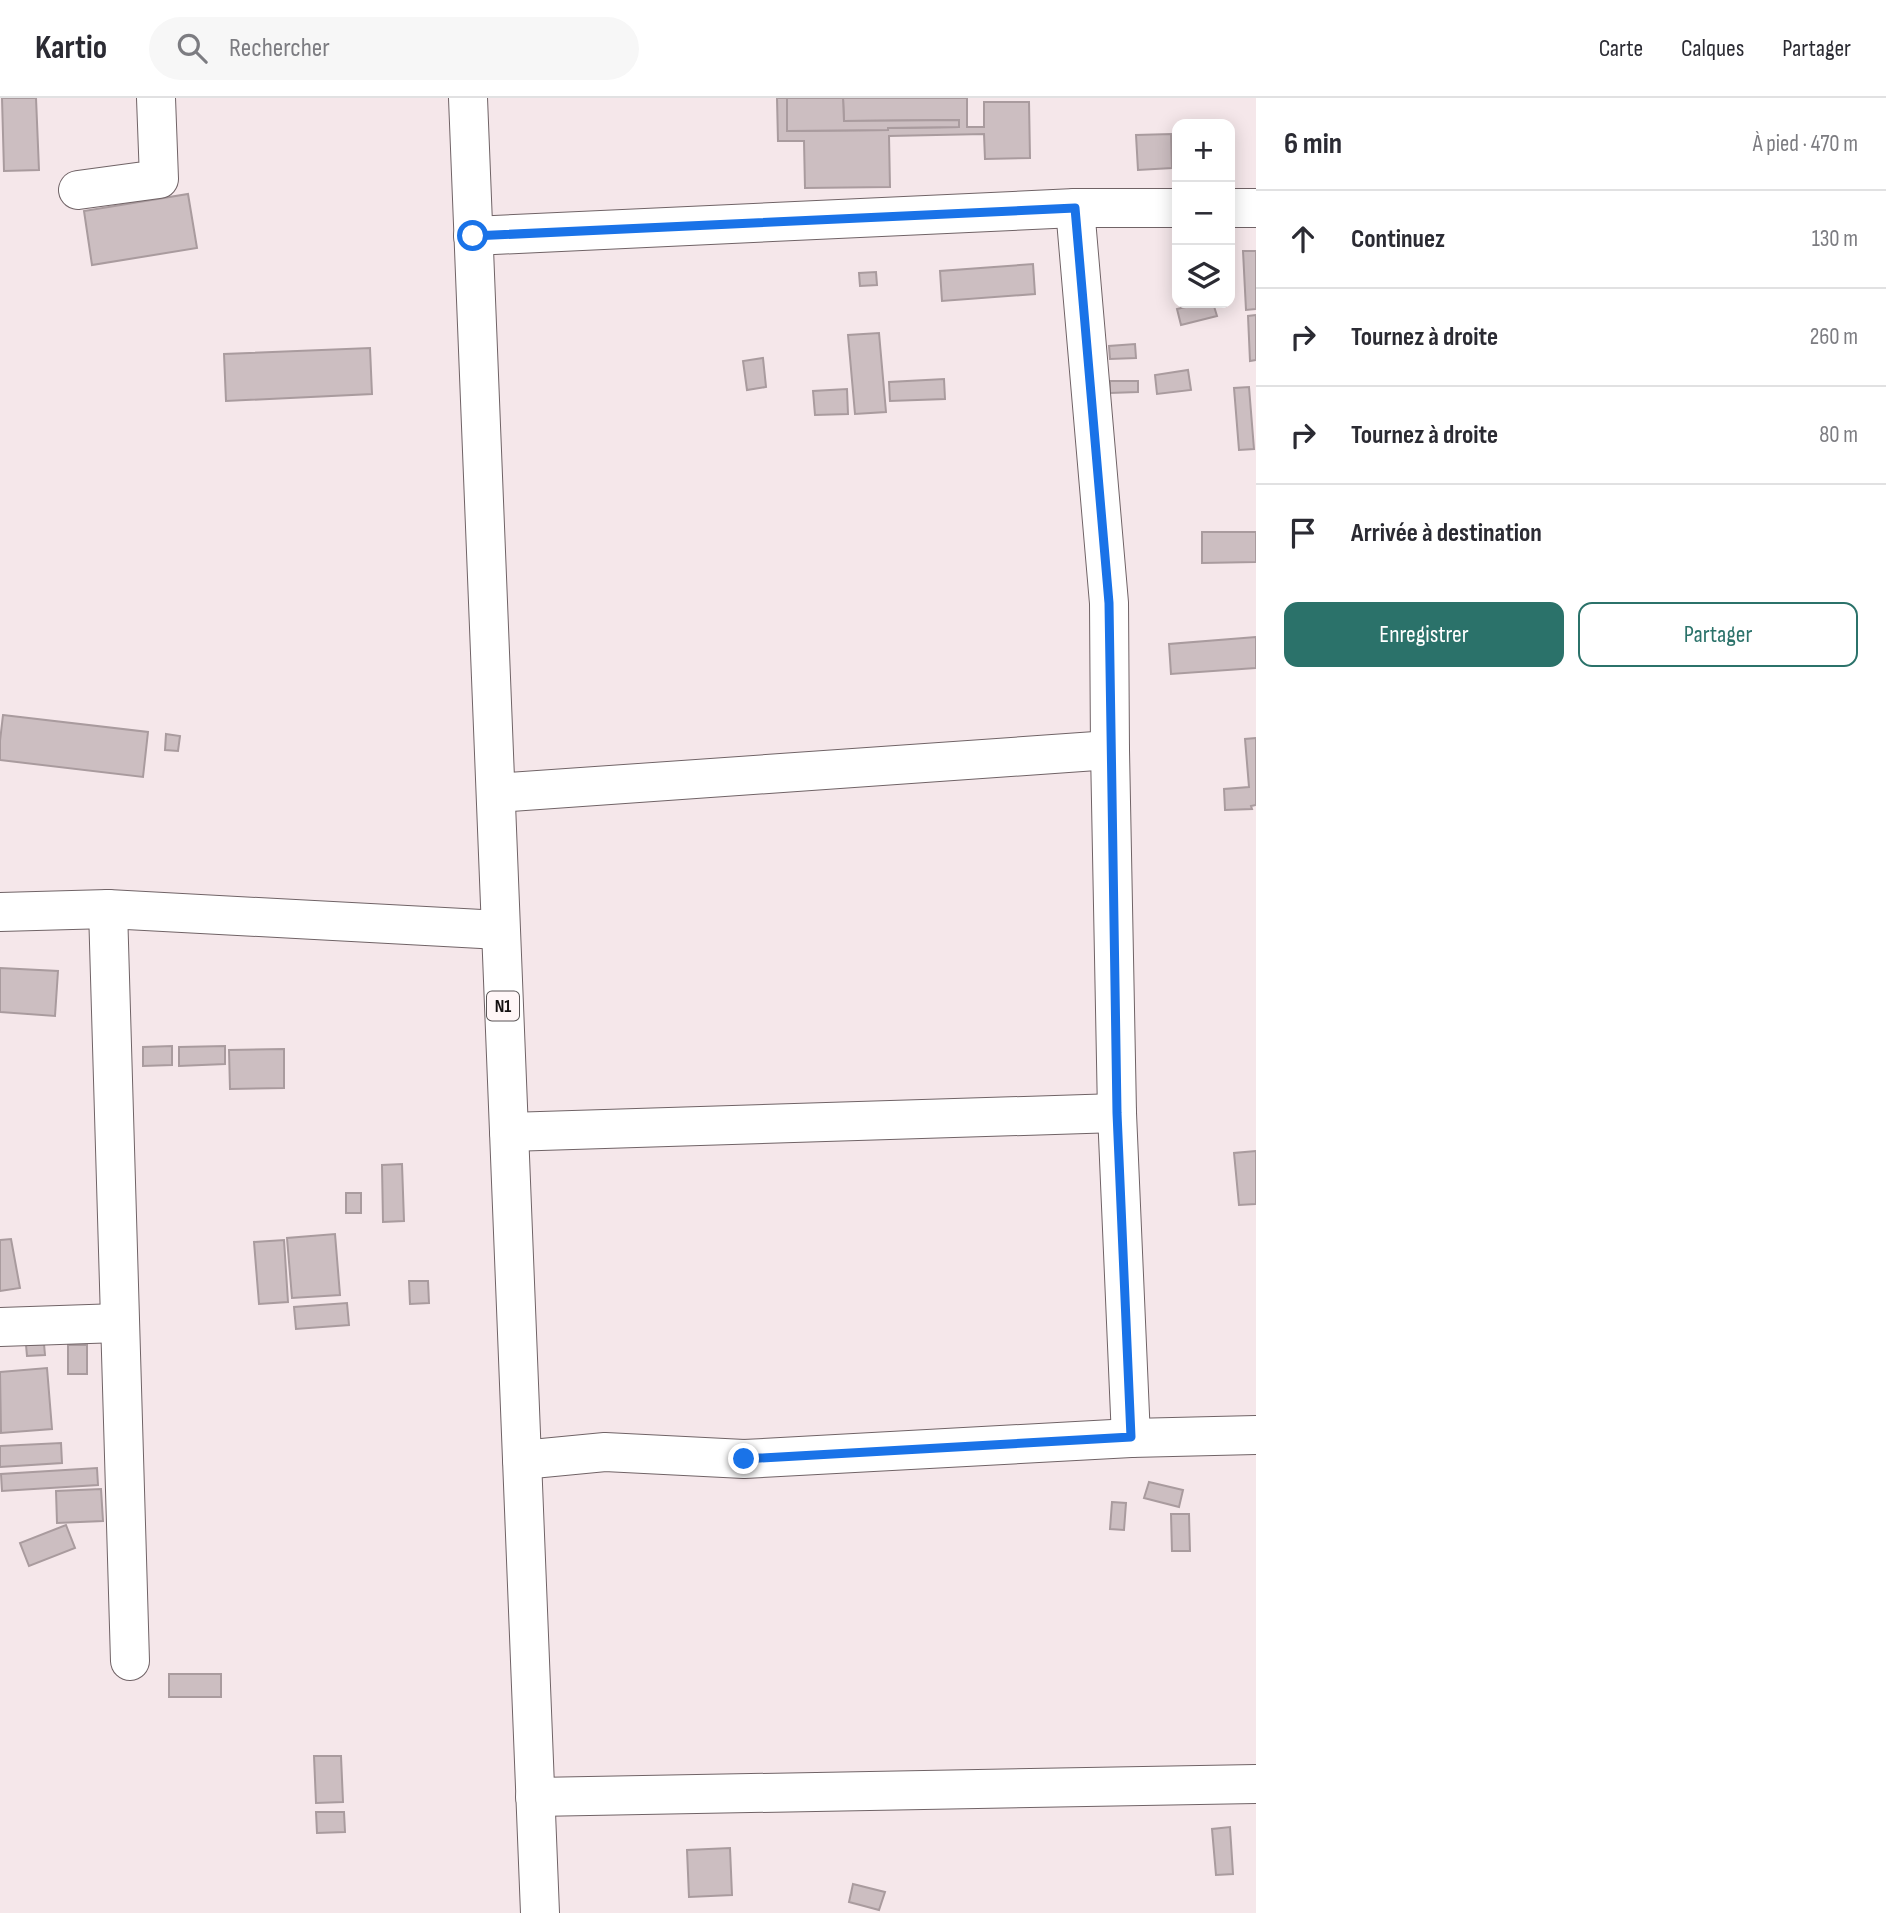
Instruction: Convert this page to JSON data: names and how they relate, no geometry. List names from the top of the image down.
{
  "streets": {
    "main road": ["N1"]
  },
  "page": {
    "header": "Kartio",
    "search": "Rechercher",
    "nav": ["Carte", "Calques", "Partager"],
    "heading": ["6 min", "À pied · 470 m"],
    "map_buttons": ["+", "−"],
    "list": [
      ["Continuez", "130 m"],
      ["Tournez à droite", "260 m"],
      ["Tournez à droite", "80 m"],
      "Arrivée à destination"
    ],
    "buttons": ["Enregistrer", "Partager"]
  }
}
